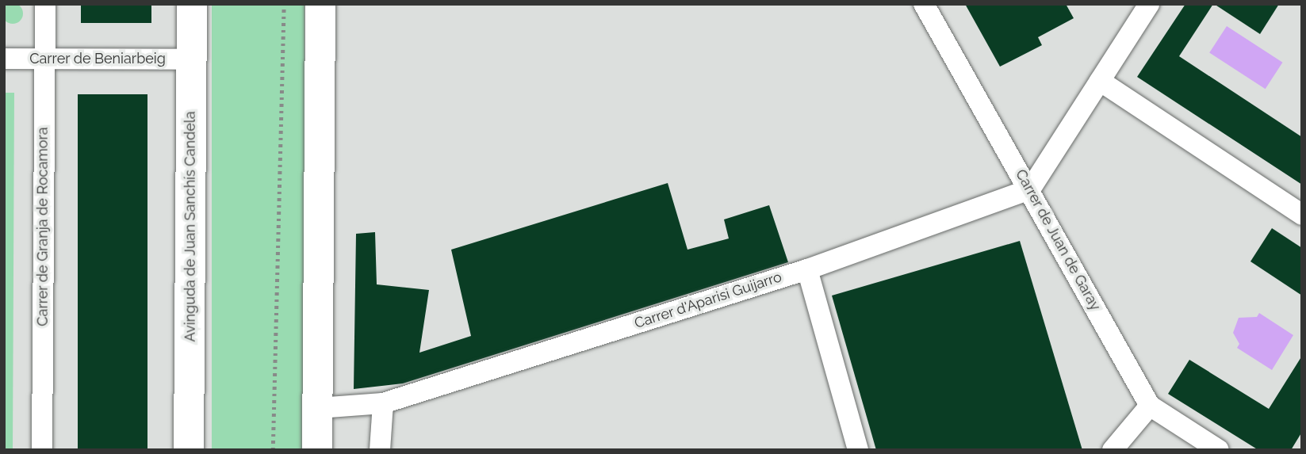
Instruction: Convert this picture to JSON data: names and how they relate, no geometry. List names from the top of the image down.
{
  "streets": {
    "main road": ["Avinguda de Juan Sanchís Candela"],
    "street": [
      "Carrer de Beniarbeig",
      "Carrer de Granja de Rocamora",
      "Carrer de Juan de Garay",
      "Carrer d'Aparisi Guijarro"
    ]
  },
  "crossings": [
    ["Carrer de Beniarbeig", "Carrer de Granja de Rocamora"],
    ["Carrer de Beniarbeig", "Avinguda de Juan Sanchís Candela"],
    ["Carrer de Juan de Garay", "Carrer d'Aparisi Guijarro"]
  ]
}
